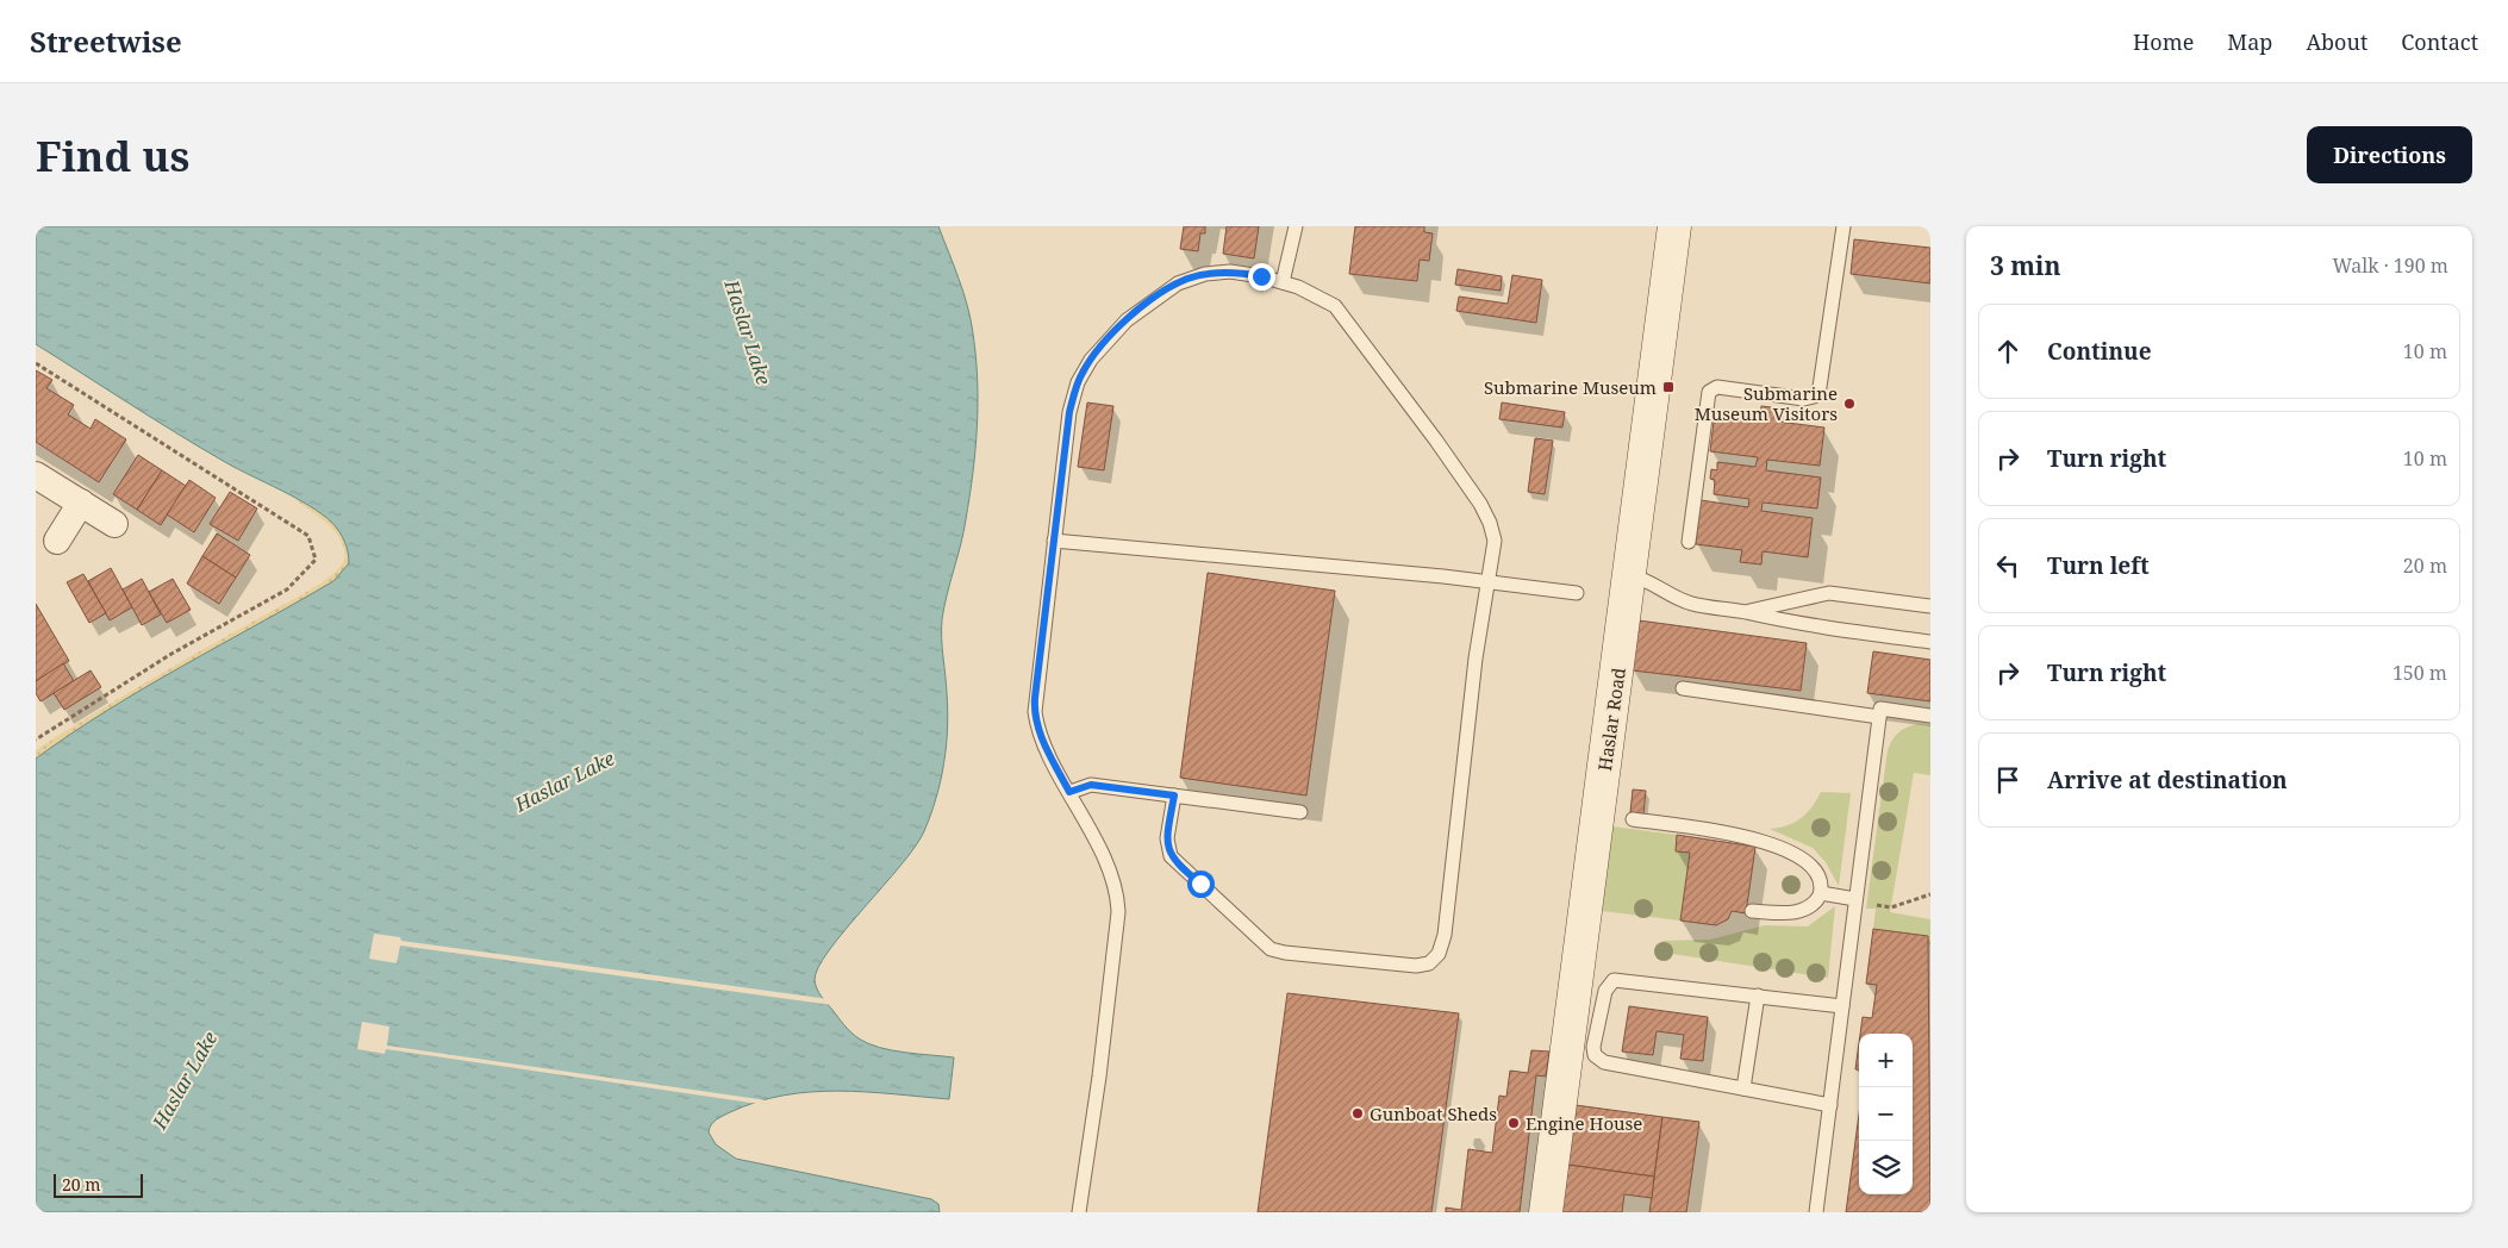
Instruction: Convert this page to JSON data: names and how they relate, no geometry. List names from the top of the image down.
{
  "streets": {
    "street": ["Haslar Road"]
  },
  "water": ["Haslar Lake"],
  "places": {
    "transit": ["Submarine Museum"],
    "other": ["Submarine Museum Visitors", "Gunboat Sheds", "Engine House"]
  },
  "scale_bar": "20 m",
  "page": {
    "header": "Streetwise",
    "nav": [
      "Home",
      "Map",
      "About",
      "Contact"
    ],
    "buttons": "Directions",
    "title": "Find us",
    "heading": ["3 min", "Walk · 190 m"],
    "list": [
      ["Continue", "10 m"],
      ["Turn right", "10 m"],
      ["Turn left", "20 m"],
      ["Turn right", "150 m"],
      "Arrive at destination"
    ],
    "map_buttons": ["+", "−"],
    "scale": "20 m"
  }
}
